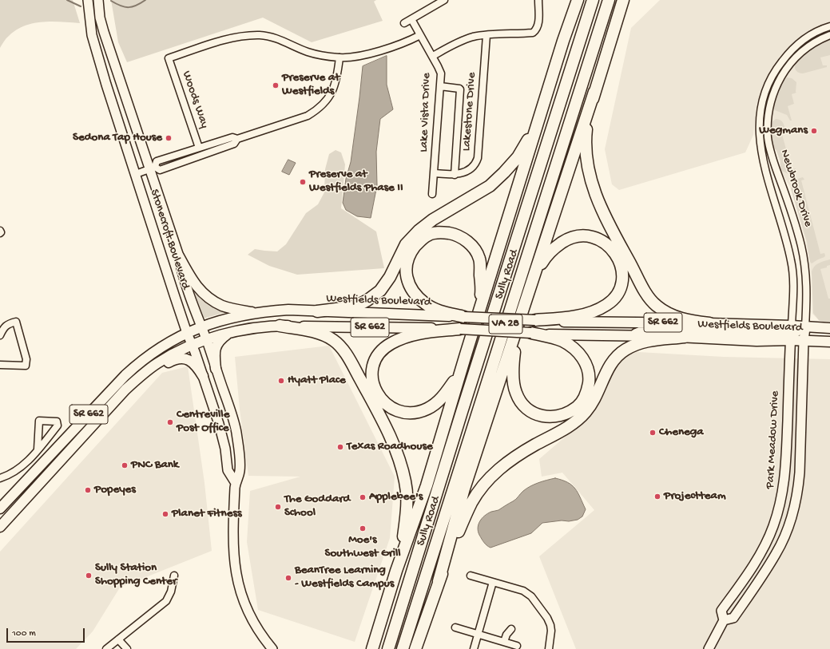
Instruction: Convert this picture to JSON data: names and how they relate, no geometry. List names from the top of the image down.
{
  "streets": {
    "highway": ["Sully Road", "VA 28"],
    "main road": [
      "Newbrook Drive",
      "Stonecroft Boulevard",
      "Westfields Boulevard",
      "SR 662",
      "Park Meadow Drive"
    ],
    "street": ["Woods Way", "Lakestone Drive", "Lake Vista Drive"]
  },
  "crossings": [
    ["Lakestone Drive", "Lake Vista Drive"],
    ["Newbrook Drive", "Westfields Boulevard"],
    ["Newbrook Drive", "Park Meadow Drive"],
    ["Stonecroft Boulevard", "Westfields Boulevard"],
    ["Westfields Boulevard", "Park Meadow Drive"]
  ],
  "places": [
    "Preserve at Westfields",
    "Wegmans",
    "Sedona Tap House",
    "Preserve at Westfields Phase II",
    "Hyatt Place",
    "Centreville Post Office",
    "Chenega",
    "Texas Roadhouse",
    "PNC Bank",
    "Popeyes",
    "Projectteam",
    "Applebee's",
    "The Goddard School",
    "Planet Fitness",
    "Moe's Southwest Grill",
    "Sully Station Shopping Center",
    "BeanTree Learning - Westfields Campus"
  ],
  "scale_bar": "100 m"
}
